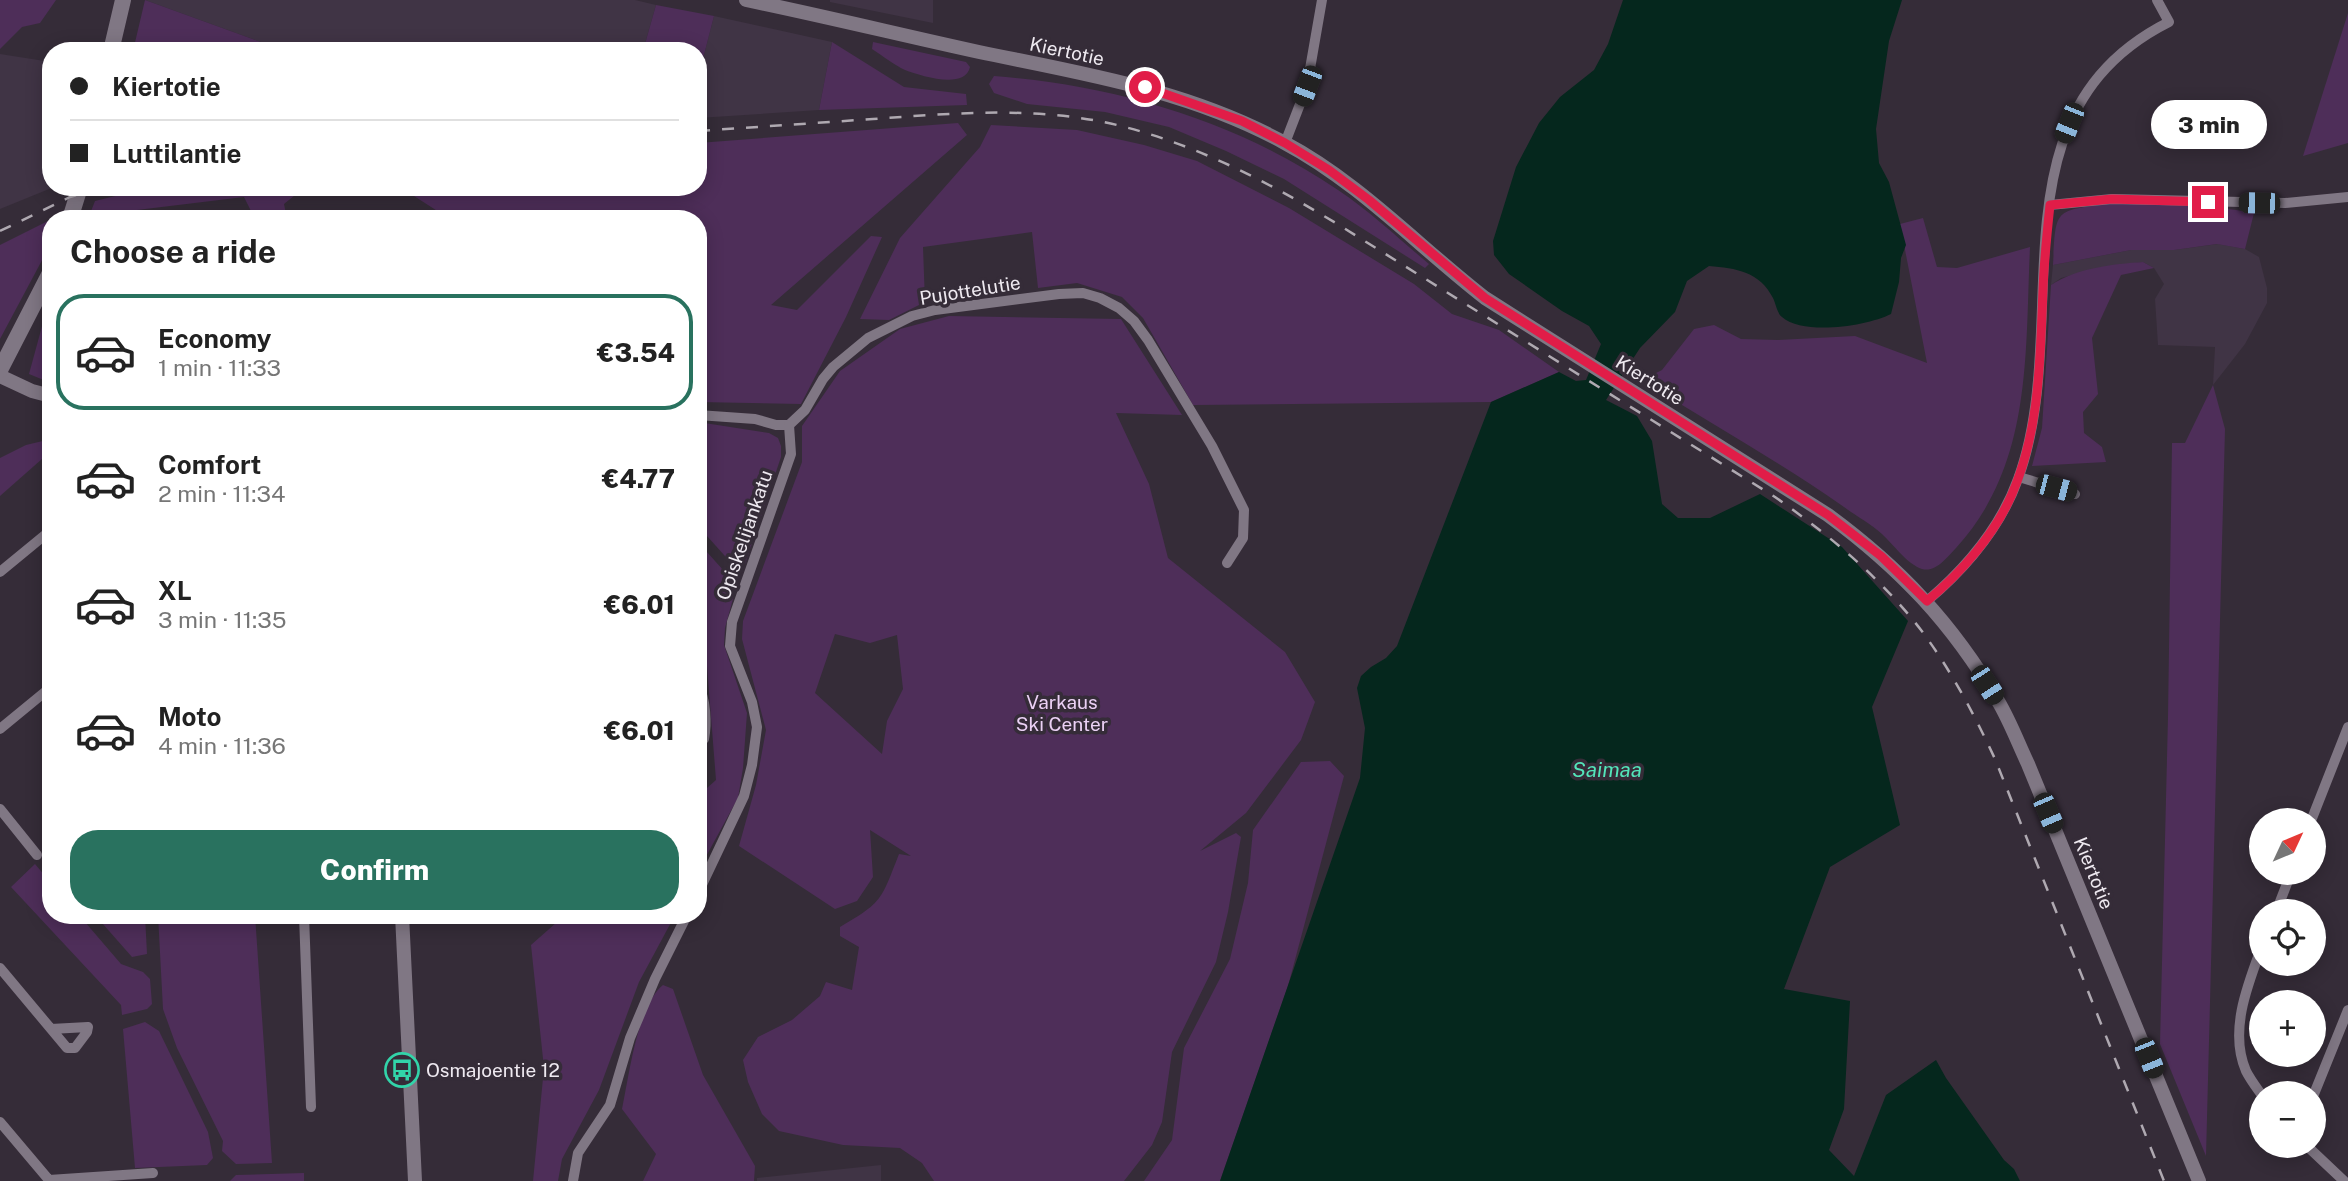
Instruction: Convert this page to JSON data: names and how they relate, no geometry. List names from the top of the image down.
{
  "streets": {
    "street": ["Kiertotie", "Pujottelutie", "Opiskelijankatu"]
  },
  "crossings": [
    ["Pujottelutie", "Opiskelijankatu"]
  ],
  "water": ["Saimaa"],
  "parks": ["Varkaus Ski Center"],
  "places": {
    "bus stop": ["Osmajoentie 12"]
  },
  "north": "top right",
  "page": {
    "banner": ["Kiertotie", "Luttilantie"],
    "bubble": "3 min",
    "heading": "Choose a ride",
    "list": [
      {
        "name": "Economy",
        "note": "1 min · 11:33",
        "value": "€3.54"
      },
      {
        "name": "Comfort",
        "note": "2 min · 11:34",
        "value": "€4.77"
      },
      {
        "name": "XL",
        "note": "3 min · 11:35",
        "value": "€6.01"
      },
      {
        "name": "Moto",
        "note": "4 min · 11:36",
        "value": "€6.01"
      }
    ],
    "map_buttons": ["+", "−"],
    "buttons": "Confirm"
  }
}
